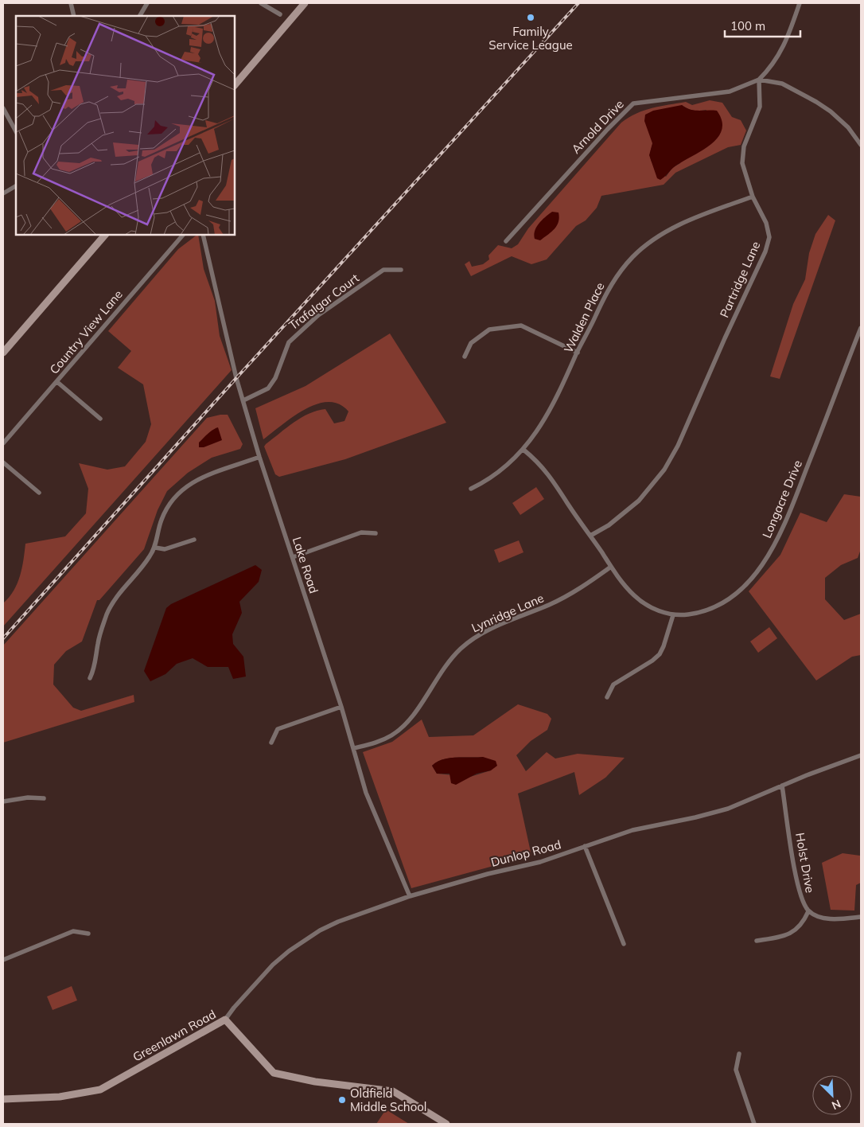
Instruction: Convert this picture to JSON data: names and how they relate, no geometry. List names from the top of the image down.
{
  "streets": {
    "main road": ["Greenlawn Road"],
    "street": [
      "Arnold Drive",
      "Partridge Lane",
      "Trafalgar Court",
      "Walden Place",
      "Country View Lane",
      "Longacre Drive",
      "Lake Road",
      "Lynridge Lane",
      "Dunlop Road",
      "Holst Drive"
    ]
  },
  "crossings": [
    ["Arnold Drive", "Partridge Lane"],
    ["Partridge Lane", "Walden Place"],
    ["Partridge Lane", "Longacre Drive"],
    ["Trafalgar Court", "Lake Road"],
    ["Walden Place", "Longacre Drive"],
    ["Longacre Drive", "Lynridge Lane"],
    ["Lake Road", "Lynridge Lane"],
    ["Lake Road", "Dunlop Road"],
    ["Dunlop Road", "Holst Drive"],
    ["Dunlop Road", "Greenlawn Road"]
  ],
  "places": ["Family Service League", "Oldfield Middle School"],
  "scale_bar": "100 m",
  "north": "bottom right"
}
